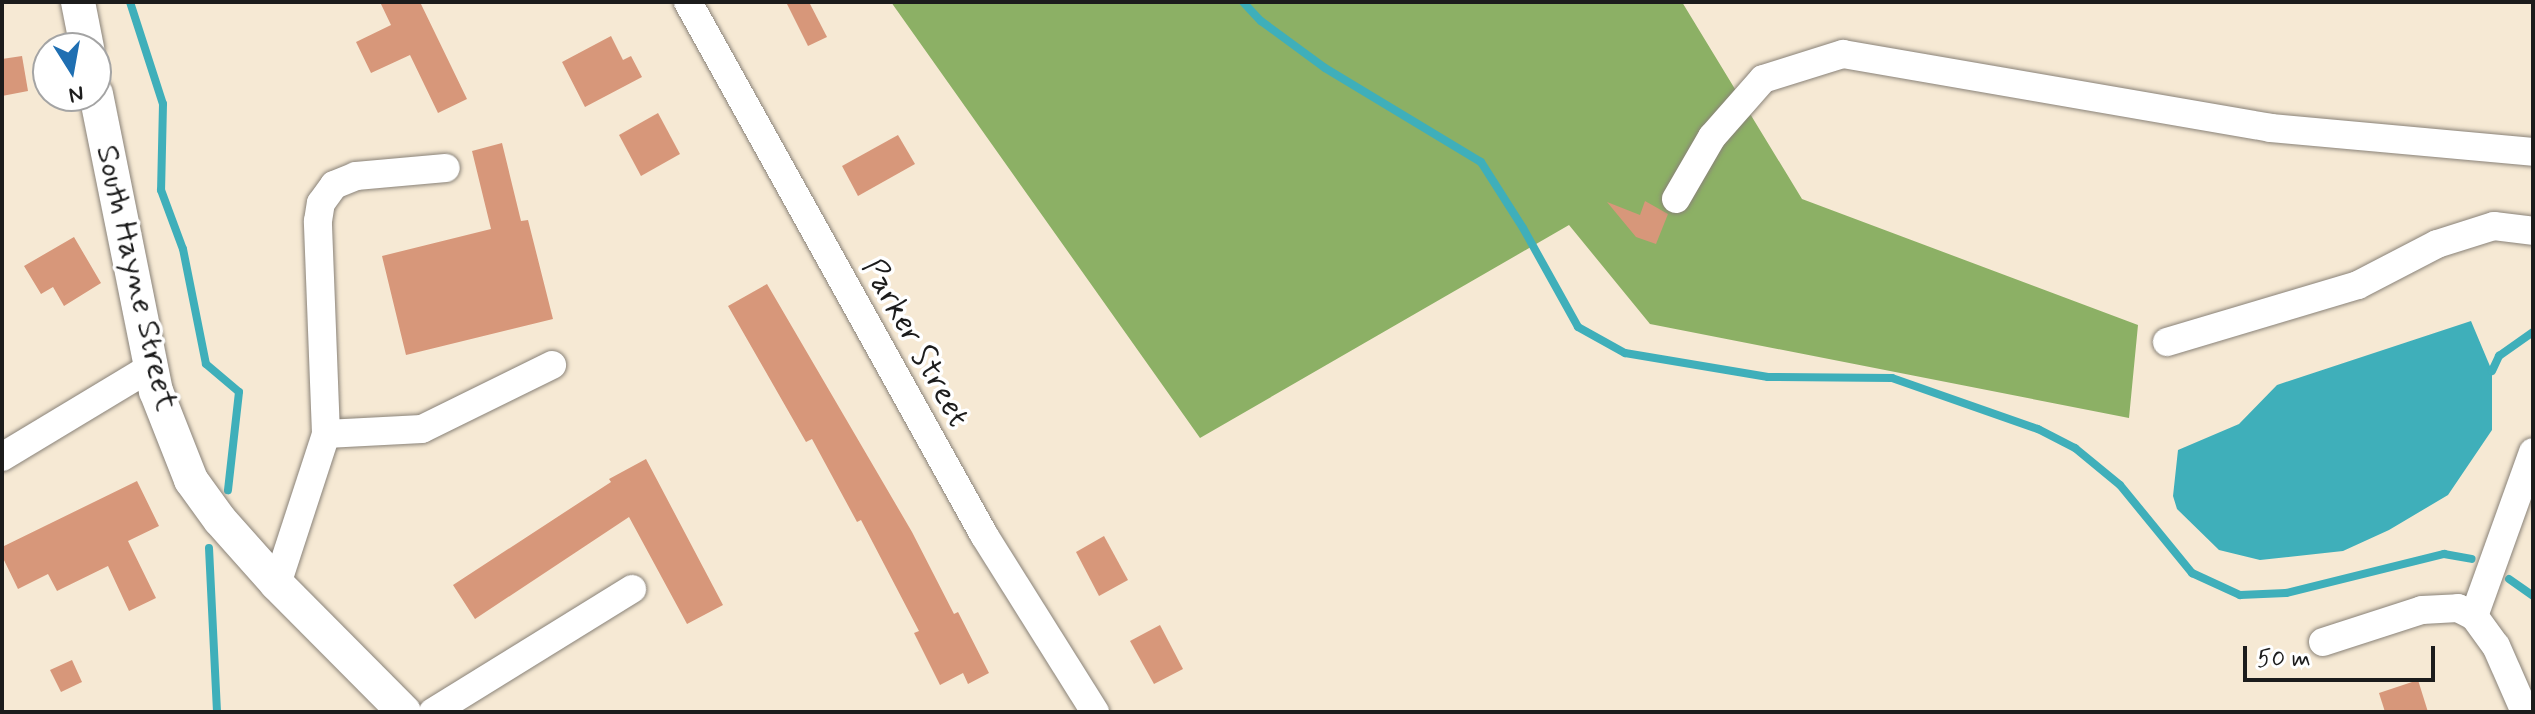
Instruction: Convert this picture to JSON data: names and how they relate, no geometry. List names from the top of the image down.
{
  "streets": {
    "main road": ["South Hayne Street"],
    "street": ["Parker Street"]
  },
  "scale_bar": "50 m",
  "north": "bottom"
}
